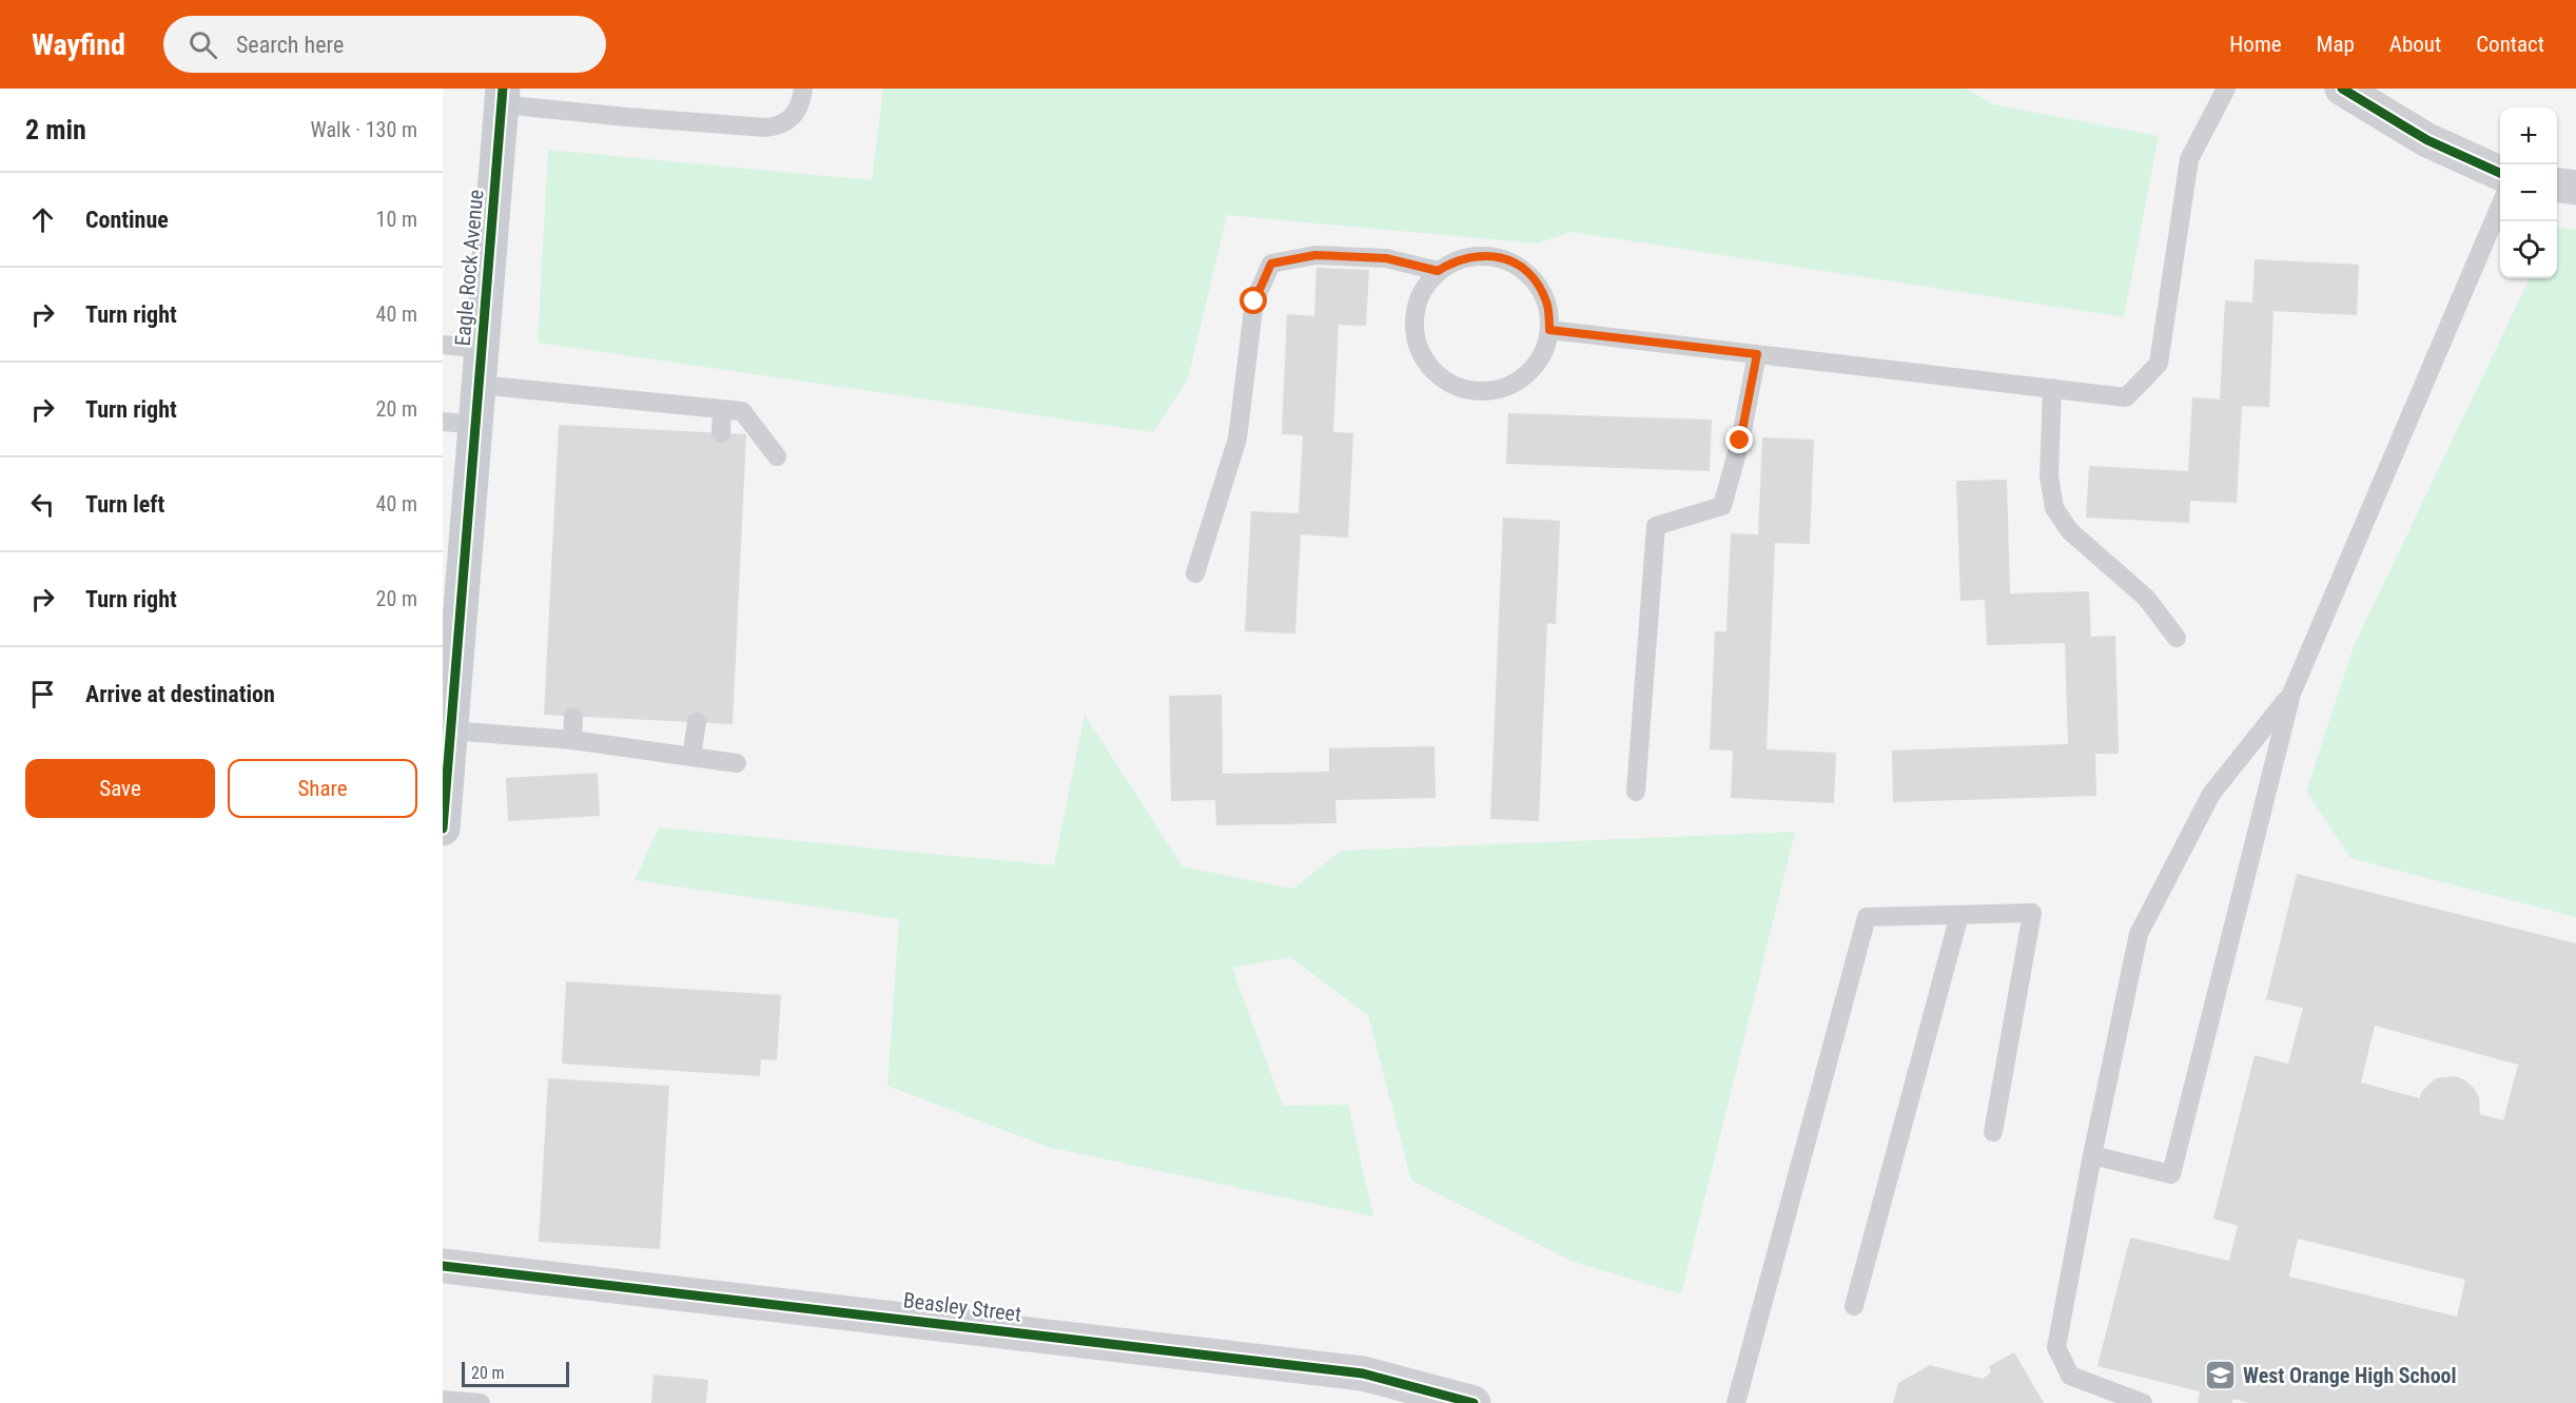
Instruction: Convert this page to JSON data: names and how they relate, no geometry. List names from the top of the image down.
{
  "streets": {
    "main road": ["Eagle Rock Avenue"],
    "street": ["Beasley Street"]
  },
  "places": {
    "school or university": ["West Orange High School"]
  },
  "scale_bar": "20 m",
  "page": {
    "header": "Wayfind",
    "search": "Search here",
    "nav": [
      "Home",
      "Map",
      "About",
      "Contact"
    ],
    "heading": ["2 min", "Walk · 130 m"],
    "map_buttons": ["+", "−"],
    "list": [
      ["Continue", "10 m"],
      ["Turn right", "40 m"],
      ["Turn right", "20 m"],
      ["Turn left", "40 m"],
      ["Turn right", "20 m"],
      "Arrive at destination"
    ],
    "buttons": ["Save", "Share"],
    "scale": "20 m"
  }
}
